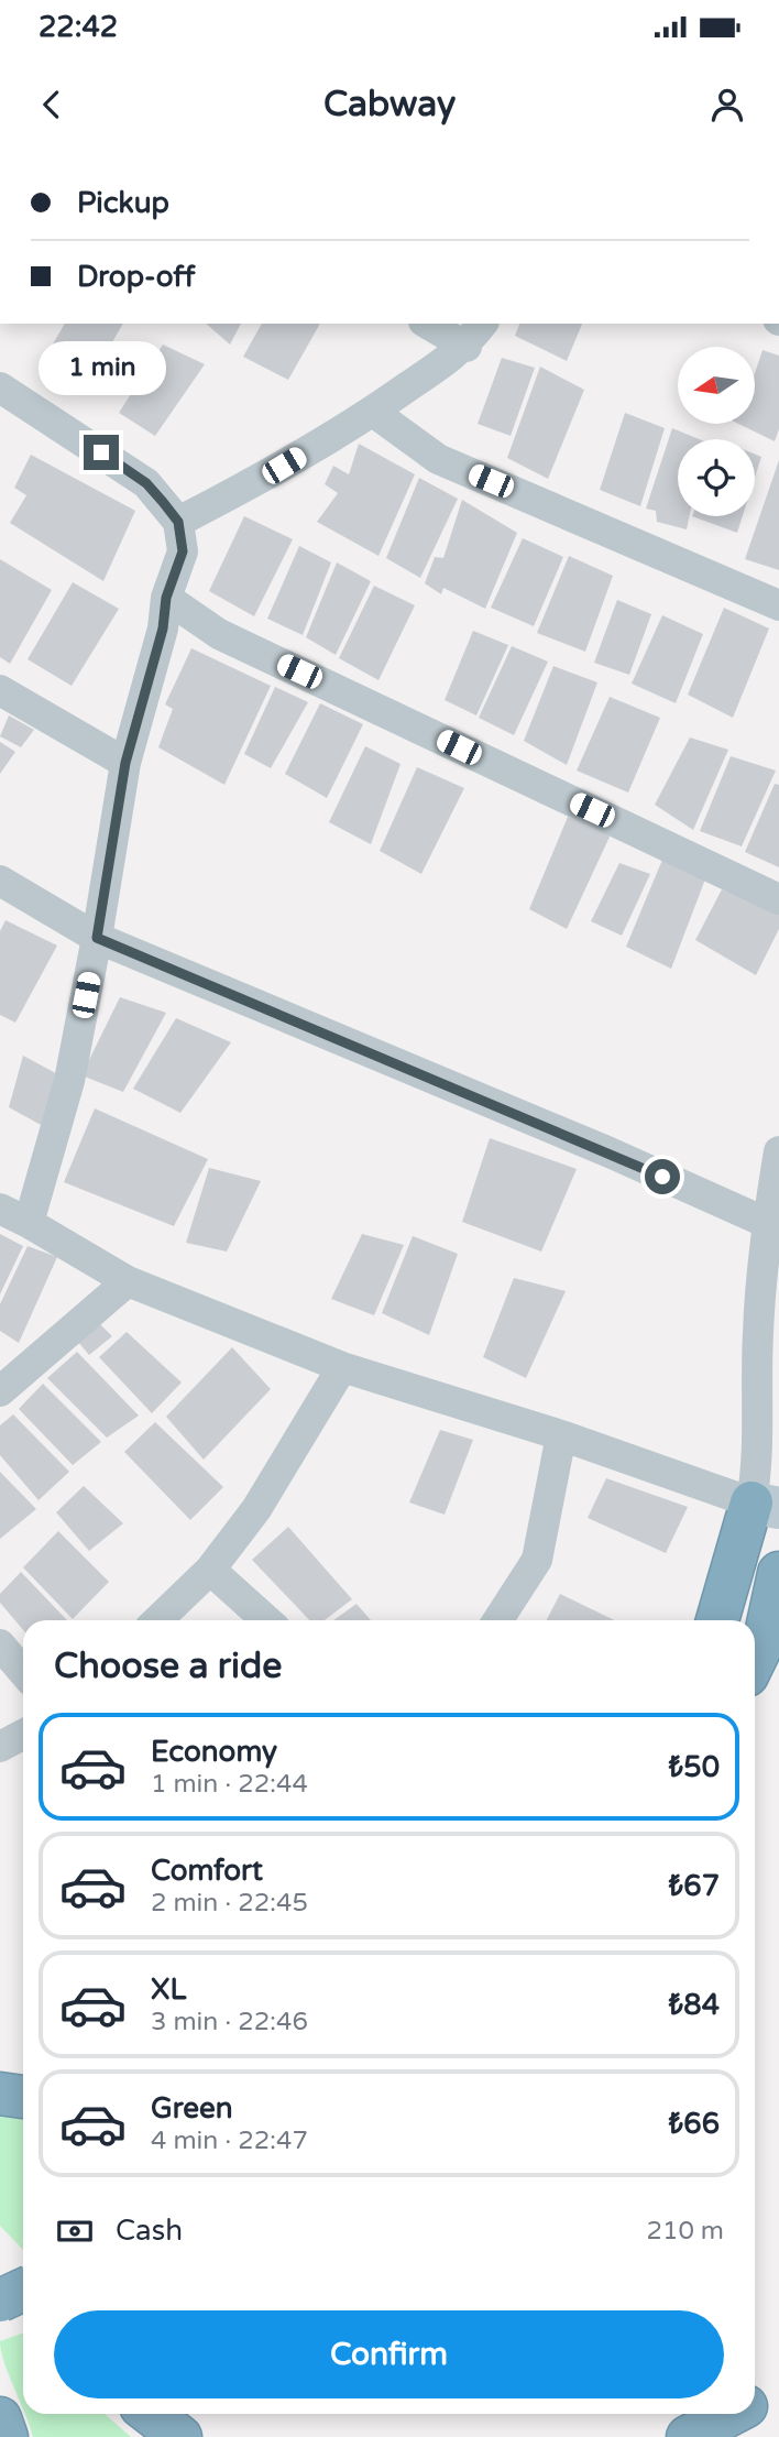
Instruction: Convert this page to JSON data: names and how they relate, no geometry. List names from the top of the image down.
{
  "north": "left",
  "page": {
    "status": "22:42",
    "header": "Cabway",
    "banner": ["Pickup", "Drop-off"],
    "bubble": "1 min",
    "heading": "Choose a ride",
    "list": [
      {
        "name": "Economy",
        "note": "1 min · 22:44",
        "value": "₺50"
      },
      {
        "name": "Comfort",
        "note": "2 min · 22:45",
        "value": "₺67"
      },
      {
        "name": "XL",
        "note": "3 min · 22:46",
        "value": "₺84"
      },
      {
        "name": "Green",
        "note": "4 min · 22:47",
        "value": "₺66"
      }
    ],
    "pay": ["Cash", "210 m"],
    "buttons": "Confirm"
  }
}
